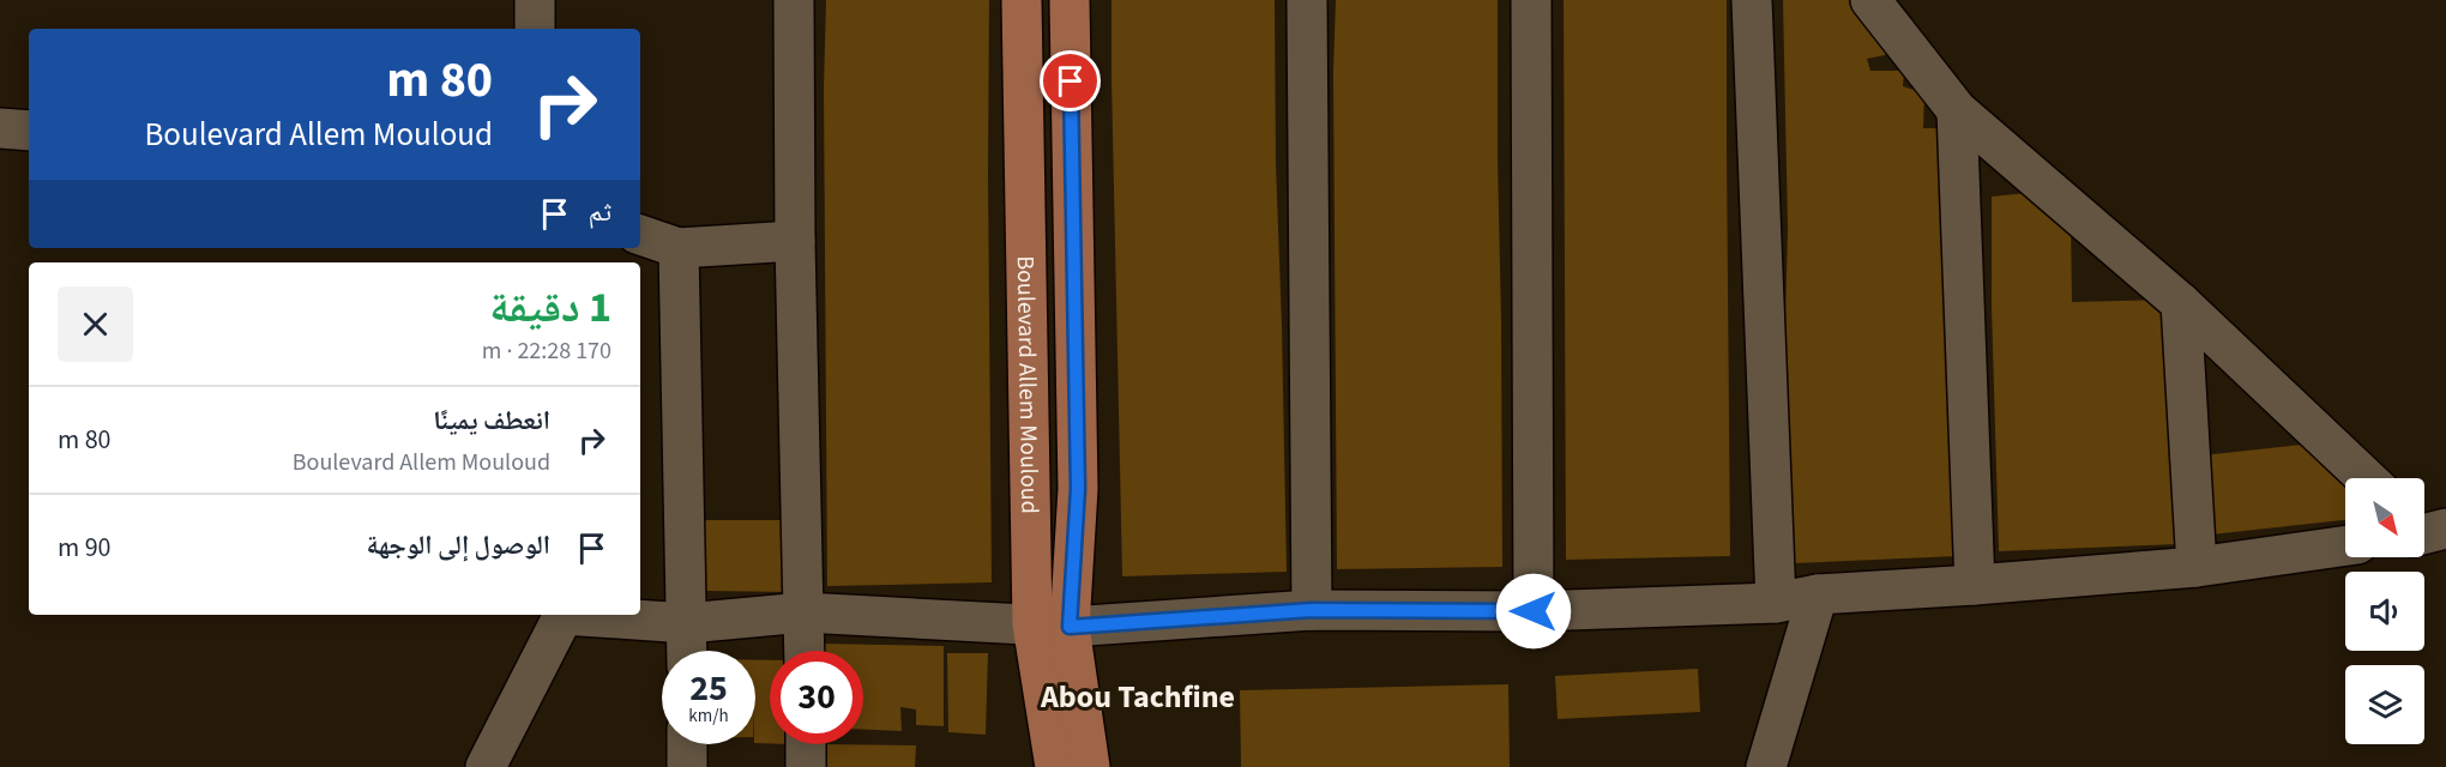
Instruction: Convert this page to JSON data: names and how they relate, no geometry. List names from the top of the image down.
{
  "streets": {
    "main road": ["Boulevard Allem Mouloud"]
  },
  "districts": ["Abou Tachfine"],
  "north": "bottom right",
  "page": {
    "turn": ["80 m", "Boulevard Allem Mouloud"],
    "then": "ثم",
    "heading": ["1 دقيقة", "170 m · 22:28"],
    "list": [
      {
        "name": "انعطف يمينًا",
        "note": "Boulevard Allem Mouloud",
        "value": "80 m"
      },
      {
        "name": "الوصول إلى الوجهة",
        "value": "90 m"
      }
    ],
    "speed": "25 km/h",
    "limit": "30"
  }
}
